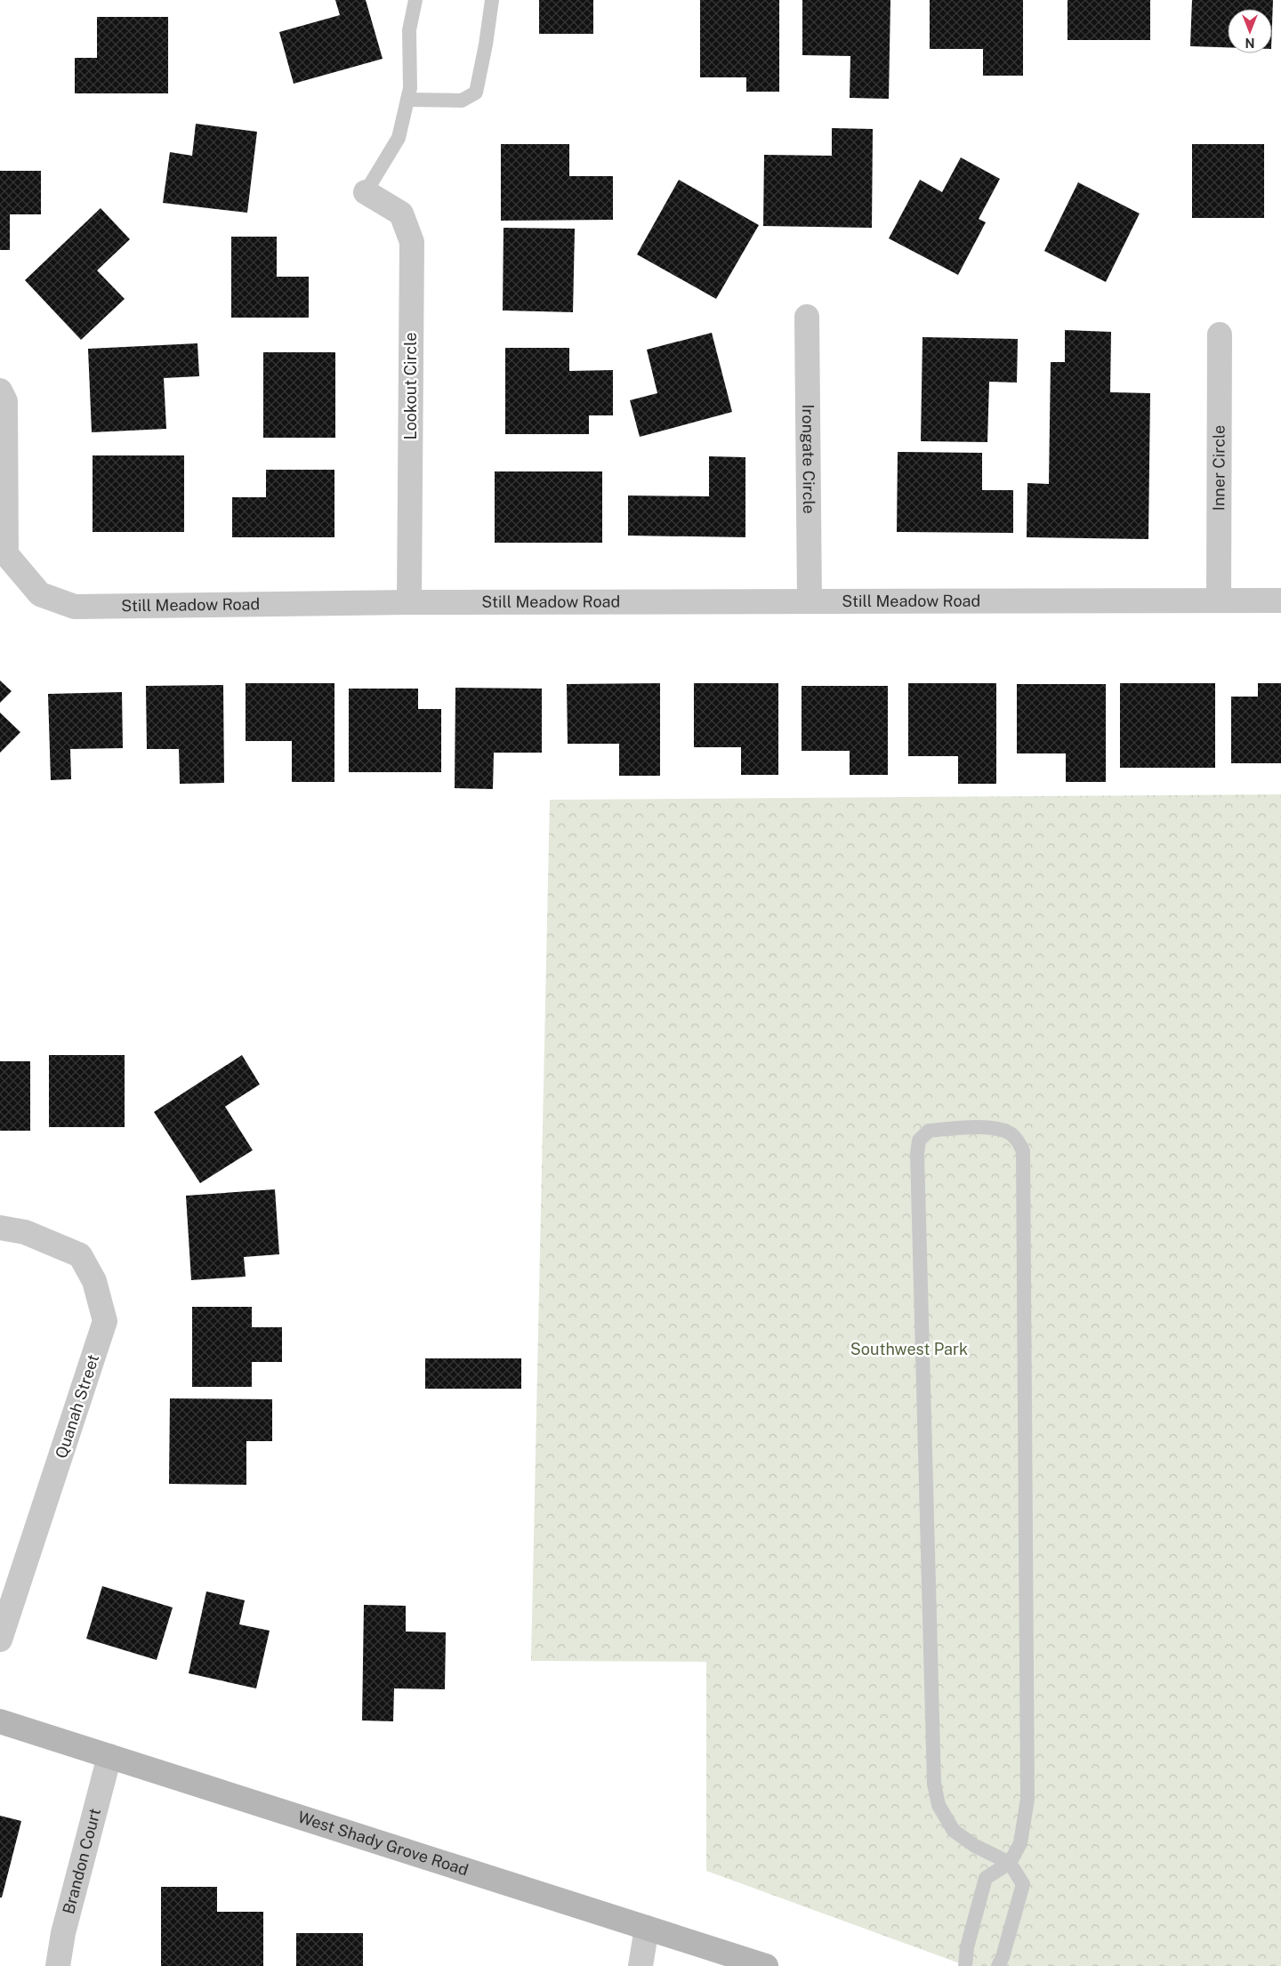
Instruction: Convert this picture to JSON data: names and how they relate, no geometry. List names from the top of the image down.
{
  "streets": {
    "main road": ["West Shady Grove Road"],
    "street": [
      "Lookout Circle",
      "Irongate Circle",
      "Inner Circle",
      "Still Meadow Road",
      "Quanah Street",
      "Brandon Court"
    ]
  },
  "crossings": [
    ["Lookout Circle", "Still Meadow Road"],
    ["Irongate Circle", "Still Meadow Road"],
    ["Inner Circle", "Still Meadow Road"],
    ["West Shady Grove Road", "Brandon Court"]
  ],
  "parks": ["Southwest Park"],
  "north": "bottom"
}
